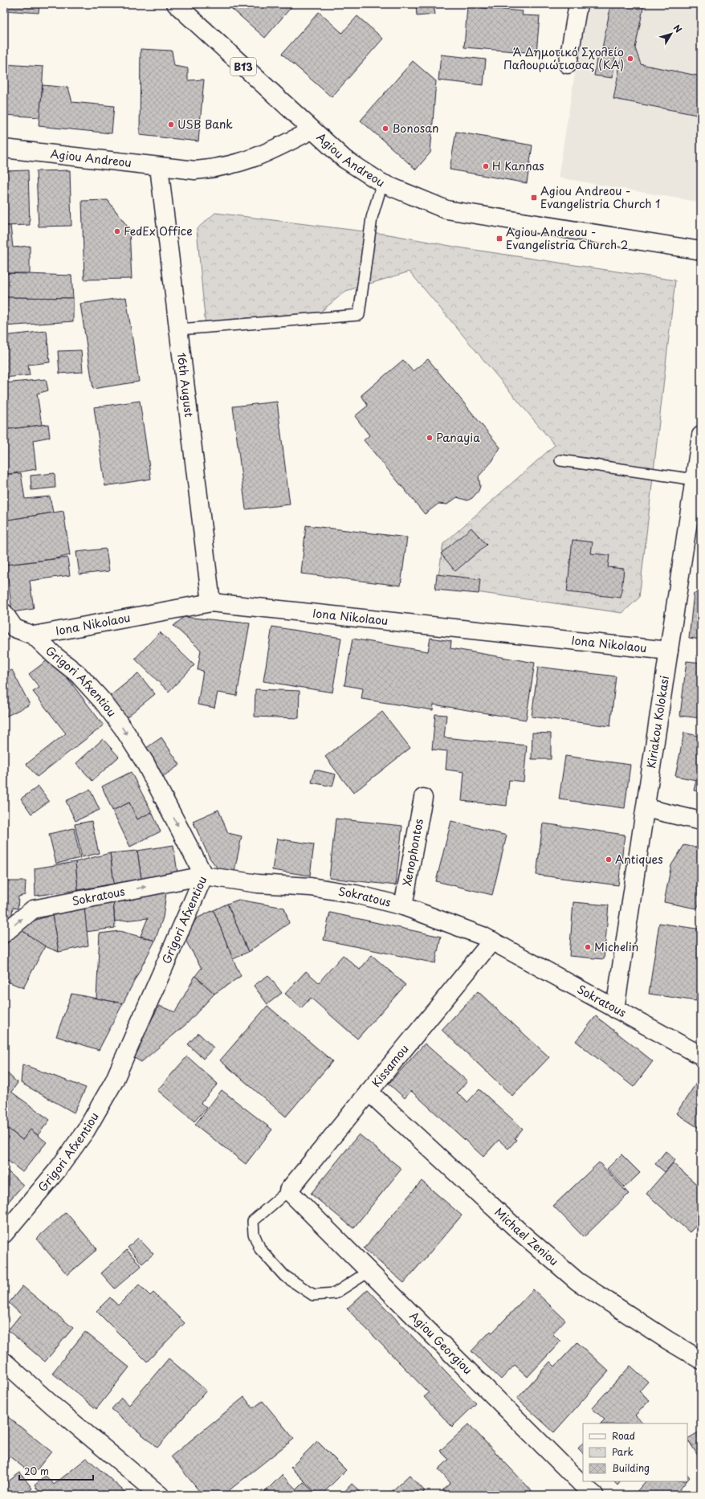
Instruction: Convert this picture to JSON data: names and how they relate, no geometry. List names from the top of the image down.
{
  "streets": {
    "street": [
      "B13",
      "Agiou Andreou",
      "16th August",
      "Iona Nikolaou",
      "Grigori Afxentiou",
      "Kiriakou Kolokasi",
      "Xenophontos",
      "Sokratous",
      "Kissamou",
      "Michael Zeniou",
      "Agiou Georgiou"
    ]
  },
  "crossings": [
    ["B13", "Agiou Andreou"],
    ["Agiou Andreou", "16th August"],
    ["16th August", "Iona Nikolaou"],
    ["Iona Nikolaou", "Grigori Afxentiou"],
    ["Iona Nikolaou", "Kiriakou Kolokasi"],
    ["Grigori Afxentiou", "Sokratous"],
    ["Kiriakou Kolokasi", "Sokratous"],
    ["Xenophontos", "Sokratous"],
    ["Sokratous", "Kissamou"],
    ["Kissamou", "Michael Zeniou"],
    ["Kissamou", "Agiou Georgiou"]
  ],
  "one_way": ["Grigori Afxentiou"],
  "places": {
    "other": [
      "Α΄ Δημοτικό Σχολείο Παλουριώτισσας (ΚΑ)",
      "USB Bank",
      "Bonosan",
      "H Kannas",
      "FedEx Office",
      "Panayia",
      "Antiques",
      "Michelin"
    ],
    "transit": ["Agiou Andreou - Evangelistria Church 1", "Agiou Andreou - Evangelistria Church 2"]
  },
  "legend": ["Road", "Park", "Building"],
  "scale_bar": "20 m",
  "north": "top right"
}
